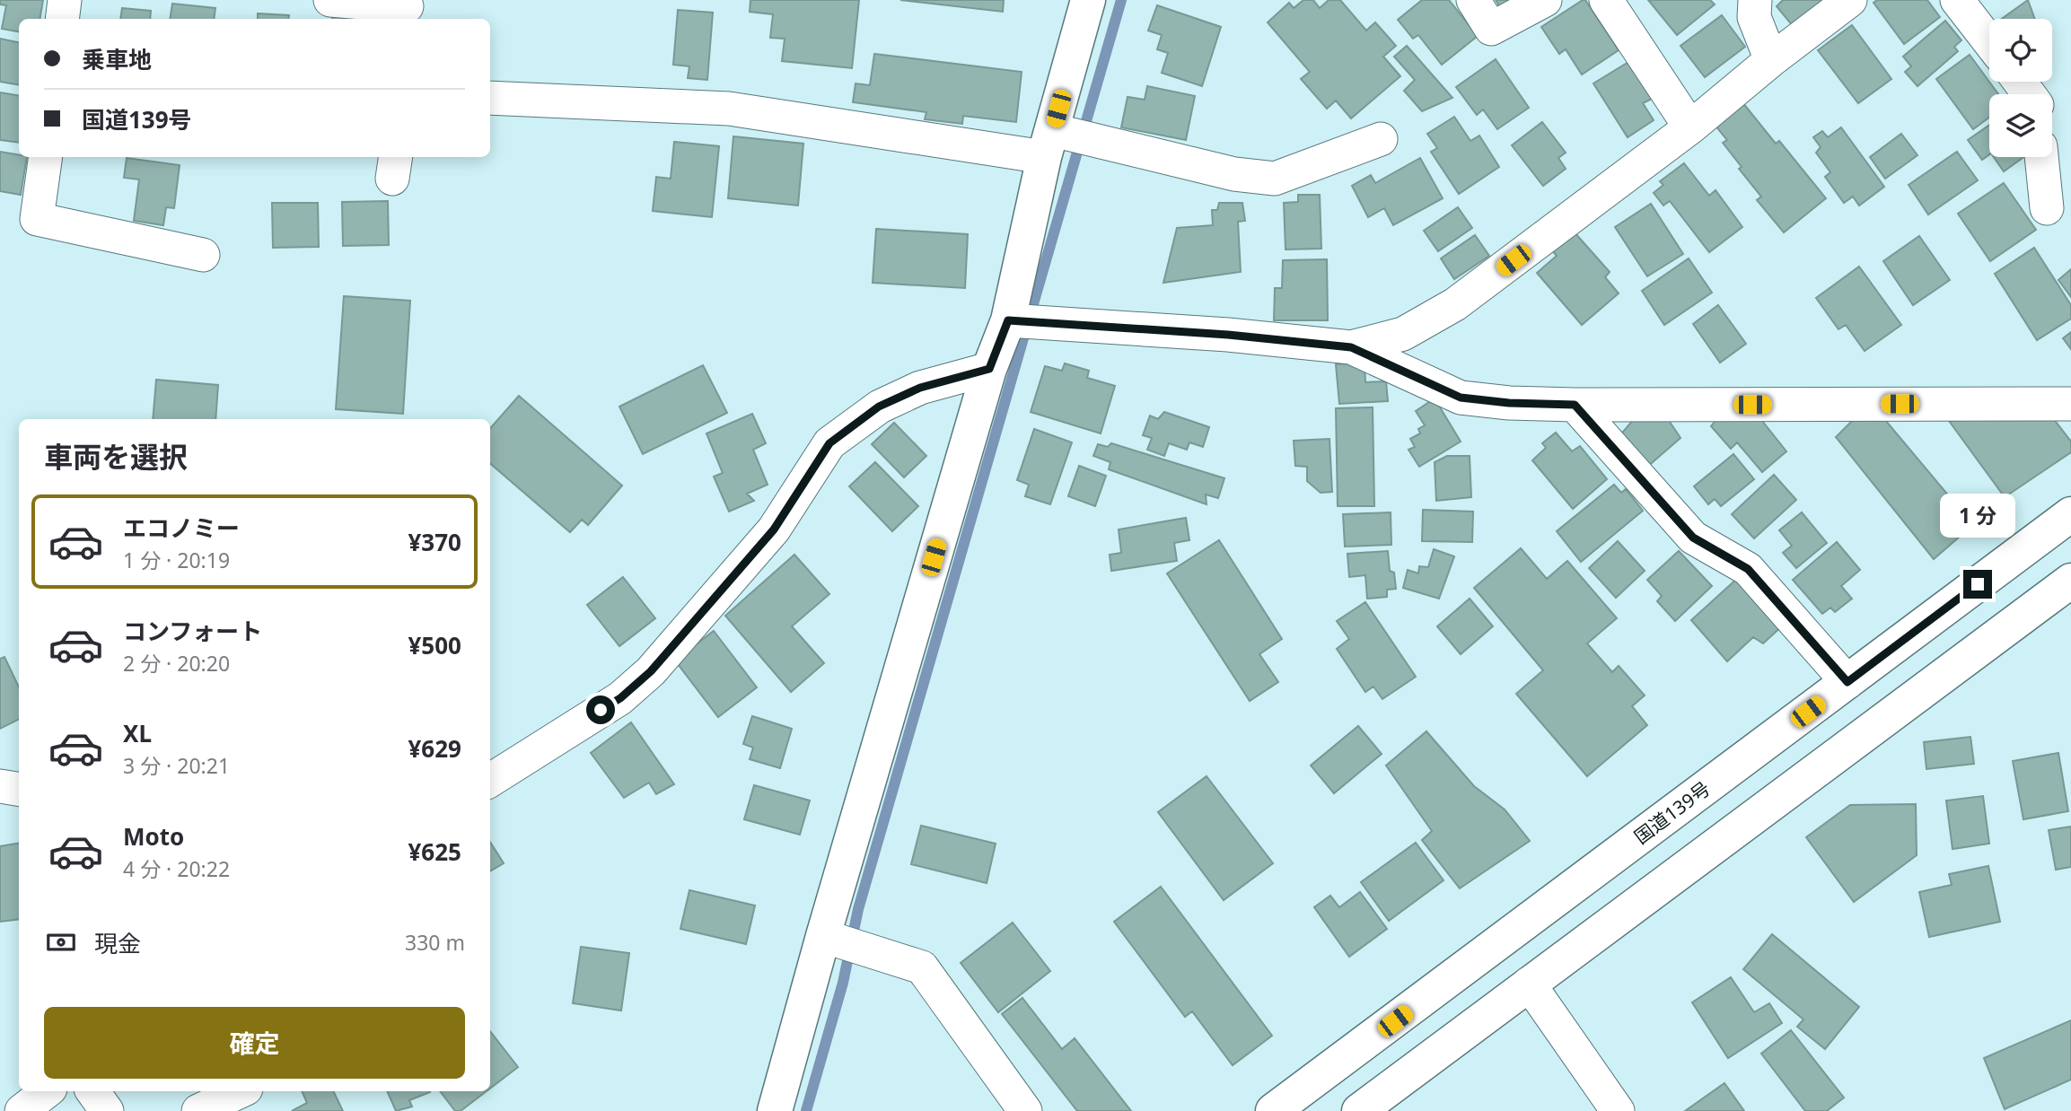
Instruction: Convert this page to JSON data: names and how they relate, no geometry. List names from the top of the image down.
{
  "streets": {
    "main road": ["国道139号"]
  },
  "page": {
    "banner": ["乗車地", "国道139号"],
    "heading": "車両を選択",
    "bubble": "1 分",
    "list": [
      {
        "name": "エコノミー",
        "note": "1 分 · 20:19",
        "value": "¥370"
      },
      {
        "name": "コンフォート",
        "note": "2 分 · 20:20",
        "value": "¥500"
      },
      {
        "name": "XL",
        "note": "3 分 · 20:21",
        "value": "¥629"
      },
      {
        "name": "Moto",
        "note": "4 分 · 20:22",
        "value": "¥625"
      }
    ],
    "pay": ["現金", "330 m"],
    "buttons": "確定"
  }
}
